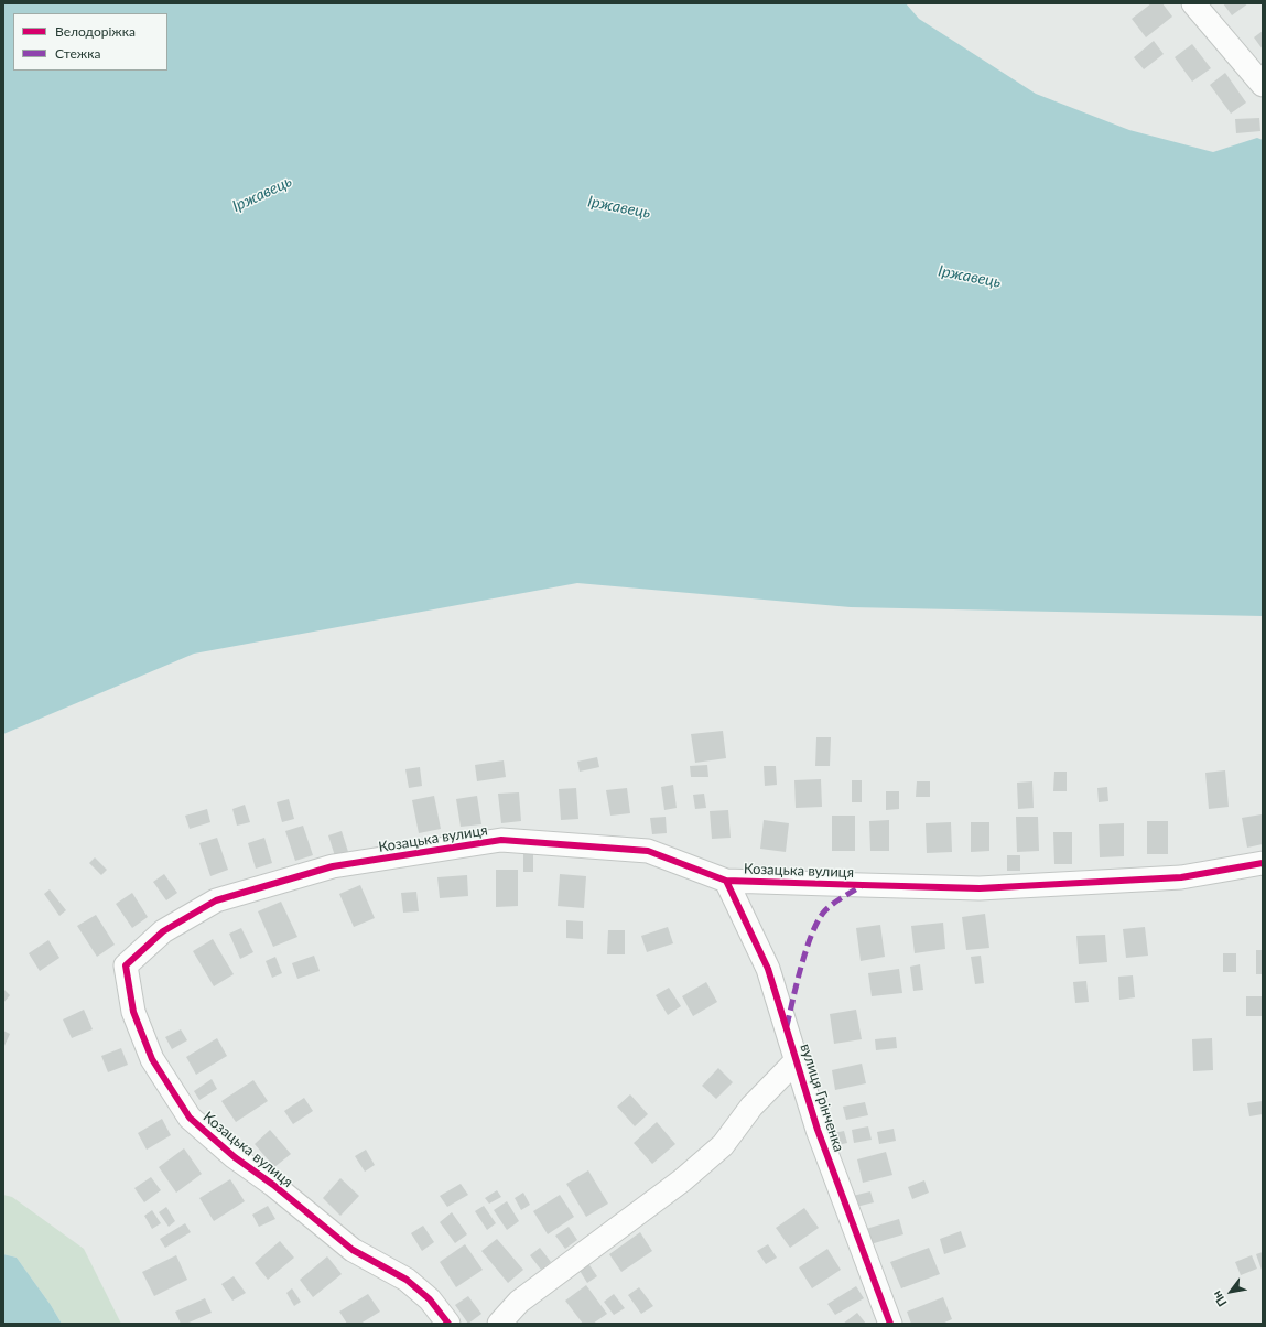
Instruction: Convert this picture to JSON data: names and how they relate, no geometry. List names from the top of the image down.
{
  "streets": {
    "street": ["Козацька вулиця", "вулиця Грінченка"]
  },
  "crossings": [
    ["Козацька вулиця", "вулиця Грінченка"]
  ],
  "water": ["Іржавець"],
  "legend": ["Велодоріжка", "Стежка"],
  "north": "bottom left"
}
